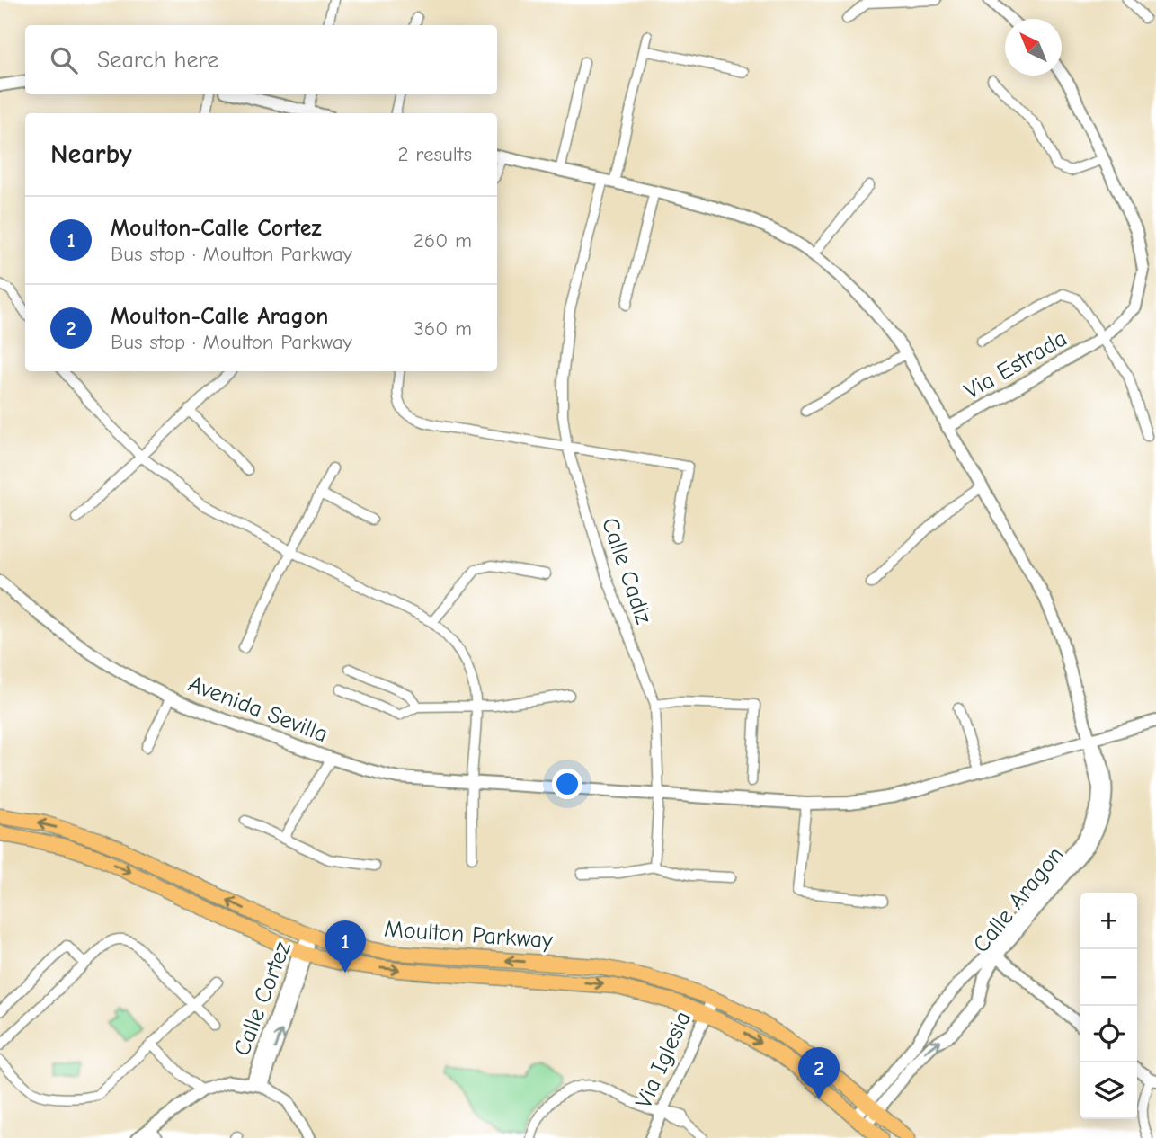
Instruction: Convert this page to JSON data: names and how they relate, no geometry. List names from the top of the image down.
{
  "streets": {
    "main road": ["Moulton Parkway"],
    "street": [
      "Via Estrada",
      "Calle Cadiz",
      "Avenida Sevilla",
      "Calle Aragon",
      "Calle Cortez",
      "Via Iglesia"
    ]
  },
  "crossings": [
    ["Via Estrada", "Calle Aragon"],
    ["Calle Cadiz", "Avenida Sevilla"],
    ["Calle Cadiz", "Calle Aragon"],
    ["Avenida Sevilla", "Calle Aragon"],
    ["Calle Aragon", "Moulton Parkway"],
    ["Moulton Parkway", "Calle Cortez"],
    ["Moulton Parkway", "Via Iglesia"]
  ],
  "north": "top left",
  "page": {
    "search": "Search here",
    "heading": ["Nearby", "2 results"],
    "list": [
      {
        "mark": "1",
        "name": "Moulton-Calle Cortez",
        "note": "Bus stop · Moulton Parkway",
        "value": "260 m"
      },
      {
        "mark": "2",
        "name": "Moulton-Calle Aragon",
        "note": "Bus stop · Moulton Parkway",
        "value": "360 m"
      }
    ],
    "map_buttons": ["+", "−"],
    "pins": ["1", "2"]
  }
}
